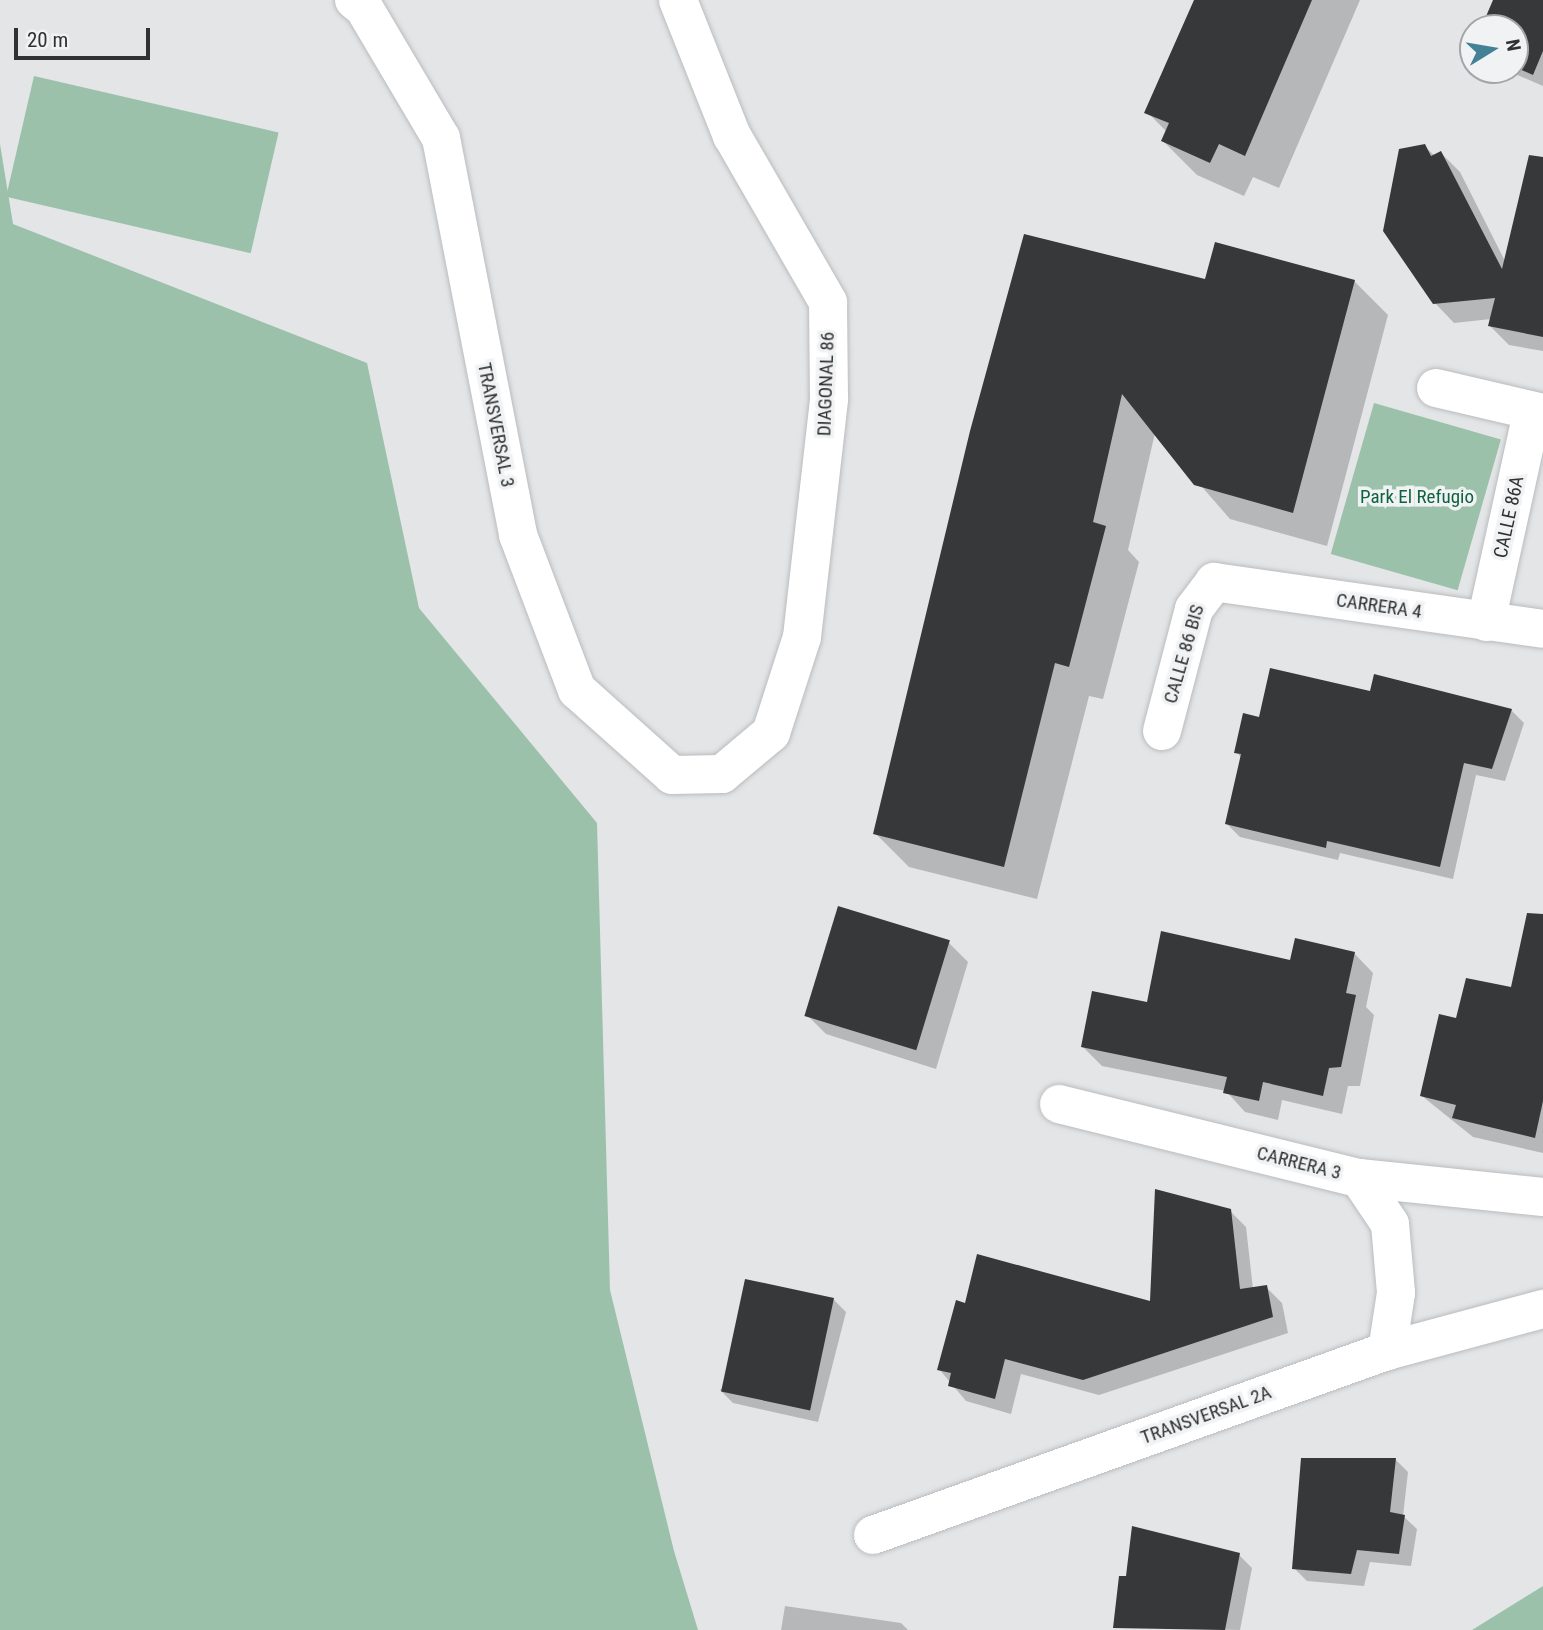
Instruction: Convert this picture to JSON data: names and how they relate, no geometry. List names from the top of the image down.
{
  "streets": {
    "street": [
      "DIAGONAL 86",
      "TRANSVERSAL 3",
      "CALLE 86A",
      "CARRERA 4",
      "CALLE 86 BIS",
      "CARRERA 3",
      "TRANSVERSAL 2A"
    ]
  },
  "crossings": [
    ["DIAGONAL 86", "TRANSVERSAL 3"],
    ["CALLE 86A", "CARRERA 4"],
    ["CARRERA 4", "CALLE 86 BIS"]
  ],
  "parks": ["Park El Refugio"],
  "scale_bar": "20 m",
  "north": "right"
}
